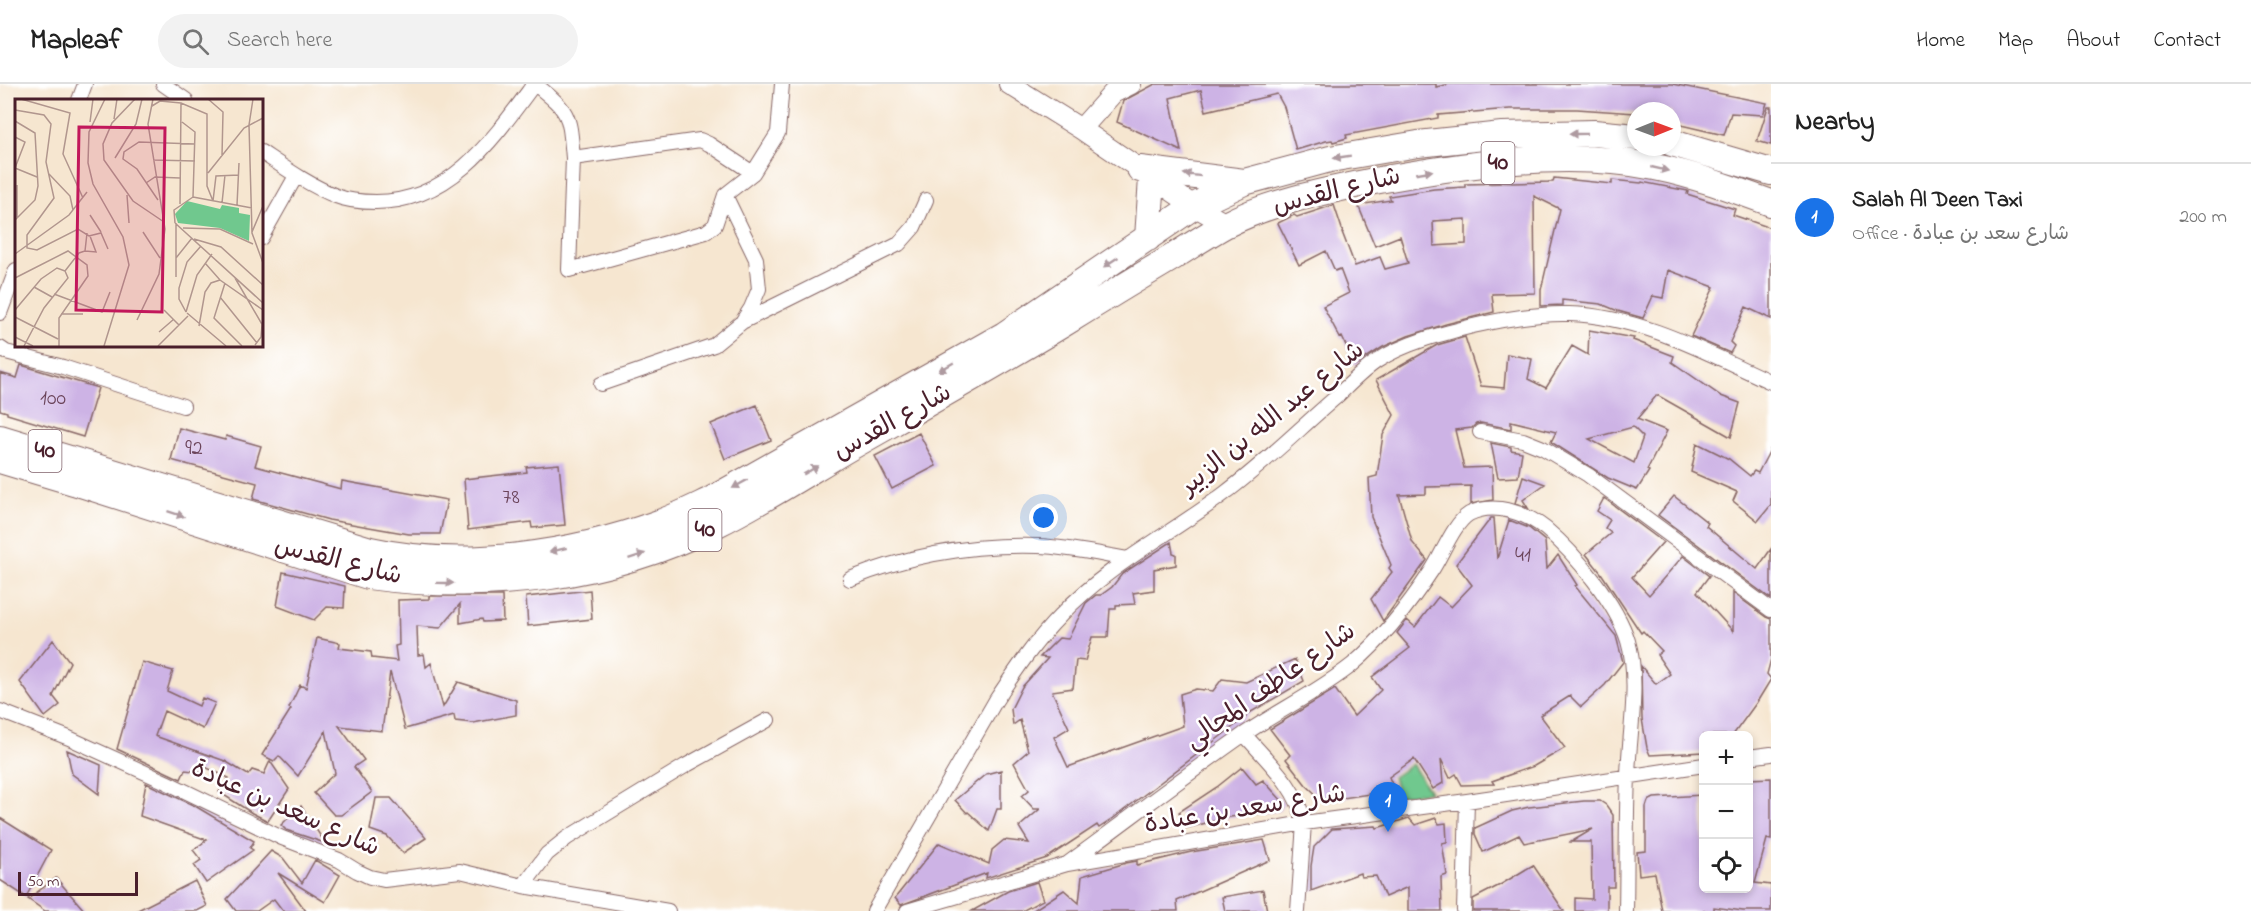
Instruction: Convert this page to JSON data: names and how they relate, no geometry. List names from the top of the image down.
{
  "streets": {
    "highway": ["40", "شارع القدس"],
    "street": ["شارع عبد الله بن الزبير", "شارع عاطف المجالي", "شارع سعد بن عبادة"]
  },
  "crossings": [
    ["شارع عاطف المجالي", "شارع سعد بن عبادة"]
  ],
  "house_numbers": [
    "100",
    "92",
    "78",
    "41"
  ],
  "scale_bar": "50 m",
  "north": "right",
  "page": {
    "header": "Mapleaf",
    "search": "Search here",
    "nav": [
      "Home",
      "Map",
      "About",
      "Contact"
    ],
    "heading": "Nearby",
    "list": [
      {
        "mark": "1",
        "name": "Salah Al Deen Taxi",
        "note": "Office · شارع سعد بن عبادة",
        "value": "200 m"
      }
    ],
    "map_buttons": ["+", "−"],
    "pins": "1",
    "scale": "50 m"
  }
}
